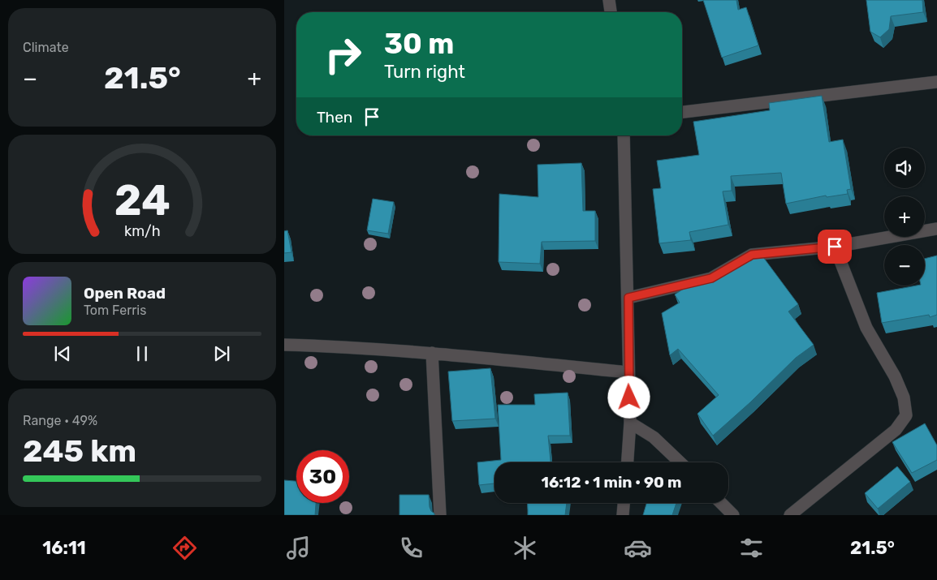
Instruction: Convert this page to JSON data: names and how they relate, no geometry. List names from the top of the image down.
{
  "page": {
    "tile": [
      "Climate",
      ["Range · 49%", "245 km"]
    ],
    "turn": ["30 m", "Turn right"],
    "heat": ["−", "21.5°", "+"],
    "then": "Then",
    "map_buttons": ["+", "−"],
    "song": ["Open Road", "Tom Ferris"],
    "limit": "30",
    "trip": "16:12 · 1 min · 90 m",
    "tabs": ["16:11", "21.5°"],
    "gauge": ["24", "km/h"]
  }
}
